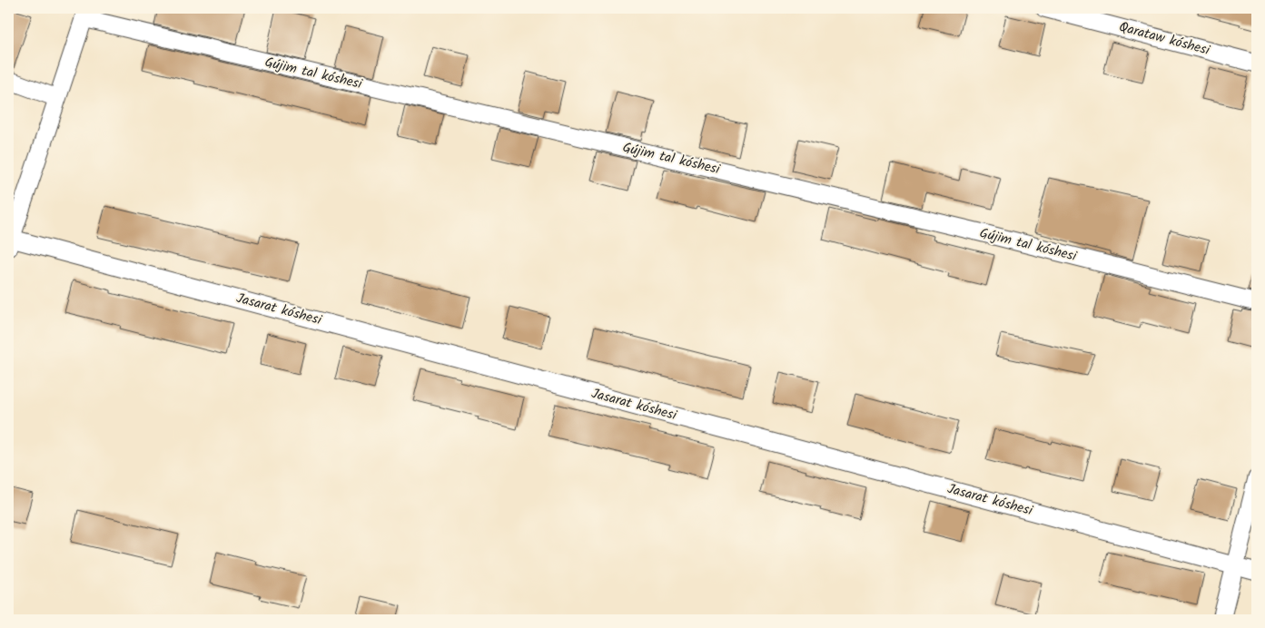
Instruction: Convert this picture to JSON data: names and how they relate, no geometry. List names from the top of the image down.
{
  "streets": {
    "street": ["Qarataw kóshesi", "Gújim tal kóshesi", "Jasarat kóshesi"]
  }
}
